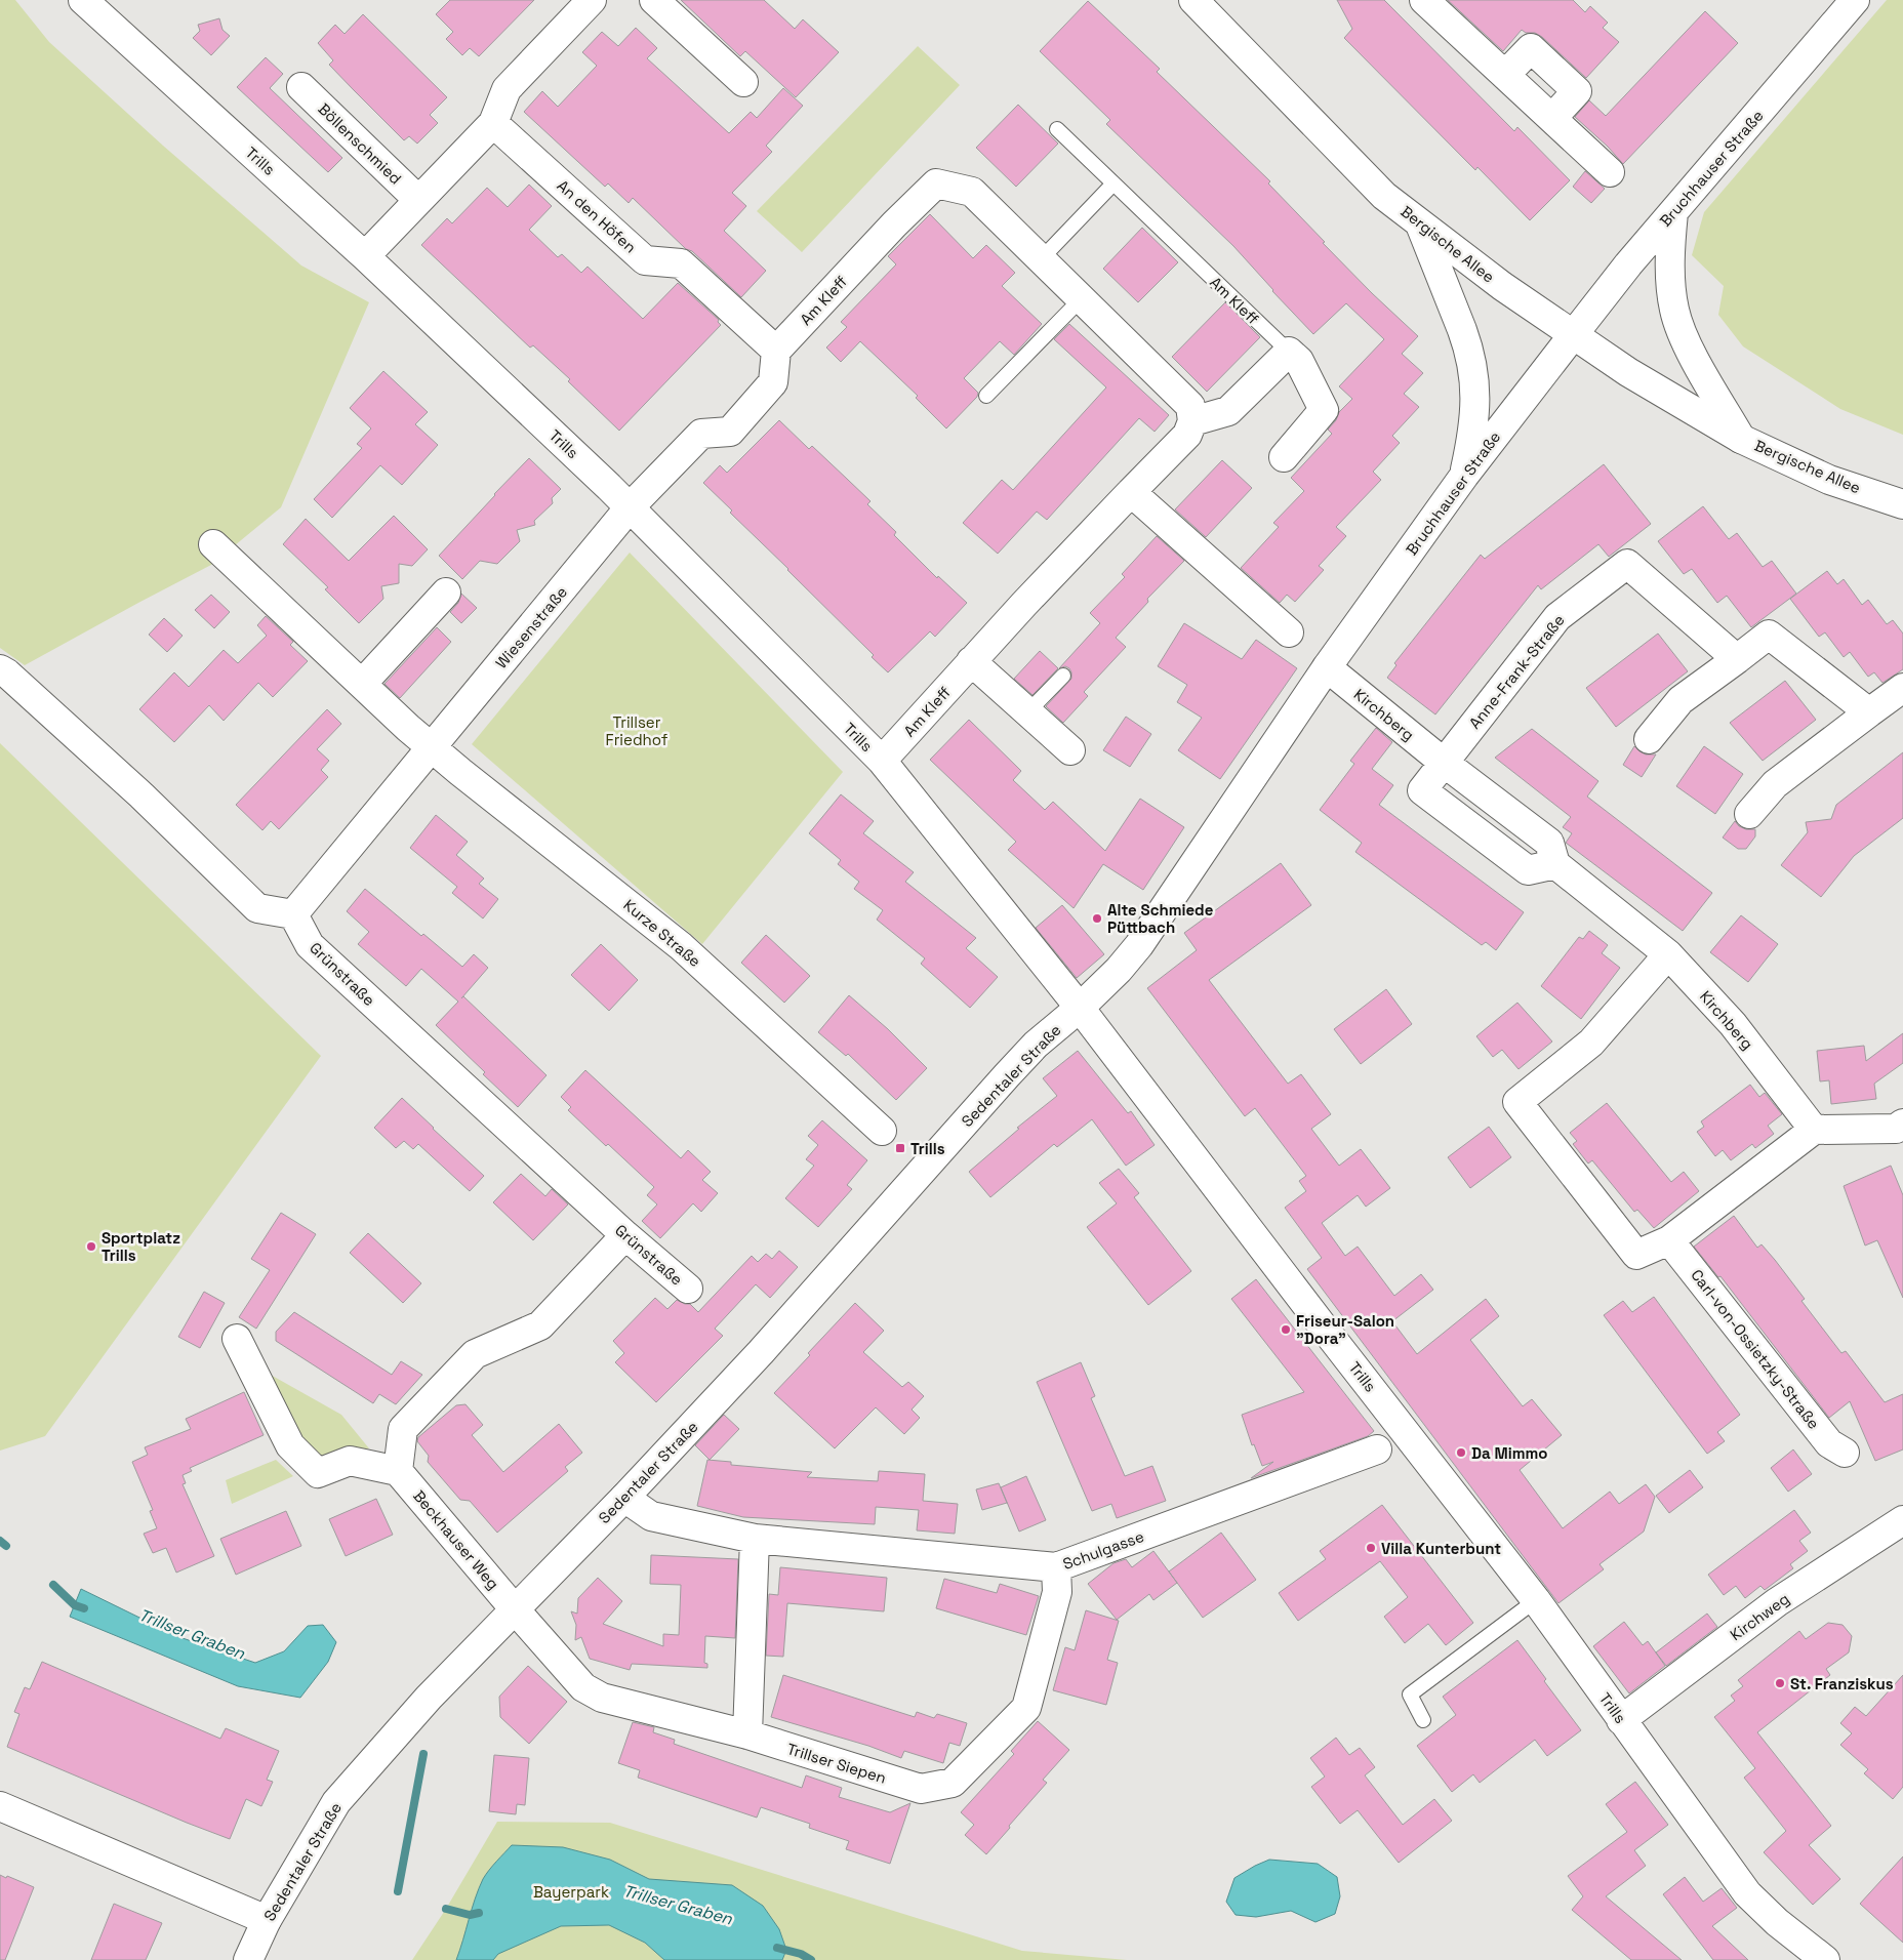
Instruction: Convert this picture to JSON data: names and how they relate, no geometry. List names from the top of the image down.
{
  "streets": {
    "street": [
      "Böllenschmied",
      "Trills",
      "Bruchhauser Straße",
      "An den Höfen",
      "Bergische Allee",
      "Am Kleff",
      "Wiesenstraße",
      "Anne-Frank-Straße",
      "Kirchberg",
      "Kurze Straße",
      "Grünstraße",
      "Sedentaler Straße",
      "Carl-von-Ossietzky-Straße",
      "Beckhauser Weg",
      "Schulgasse",
      "Kirchweg",
      "Trillser Siepen"
    ]
  },
  "crossings": [
    ["Trills", "Bruchhauser Straße"],
    ["Trills", "Am Kleff"],
    ["Trills", "Wiesenstraße"],
    ["Trills", "Sedentaler Straße"],
    ["Trills", "Kirchweg"],
    ["Bruchhauser Straße", "Bergische Allee"],
    ["Bruchhauser Straße", "Kirchberg"],
    ["Bruchhauser Straße", "Sedentaler Straße"],
    ["An den Höfen", "Am Kleff"],
    ["Wiesenstraße", "Kurze Straße"],
    ["Wiesenstraße", "Grünstraße"],
    ["Anne-Frank-Straße", "Kirchberg"],
    ["Sedentaler Straße", "Beckhauser Weg"],
    ["Sedentaler Straße", "Schulgasse"],
    ["Sedentaler Straße", "Trillser Siepen"],
    ["Beckhauser Weg", "Trillser Siepen"],
    ["Schulgasse", "Trillser Siepen"]
  ],
  "water": ["Trillser Graben"],
  "parks": ["Trillser Friedhof", "Bayerpark"],
  "places": {
    "other": [
      "Alte Schmiede Püttbach",
      "Sportplatz Trills",
      "Friseur-Salon \"Dora\"",
      "Da Mimmo",
      "Villa Kunterbunt",
      "St. Franziskus"
    ],
    "transit": ["Trills"]
  }
}
